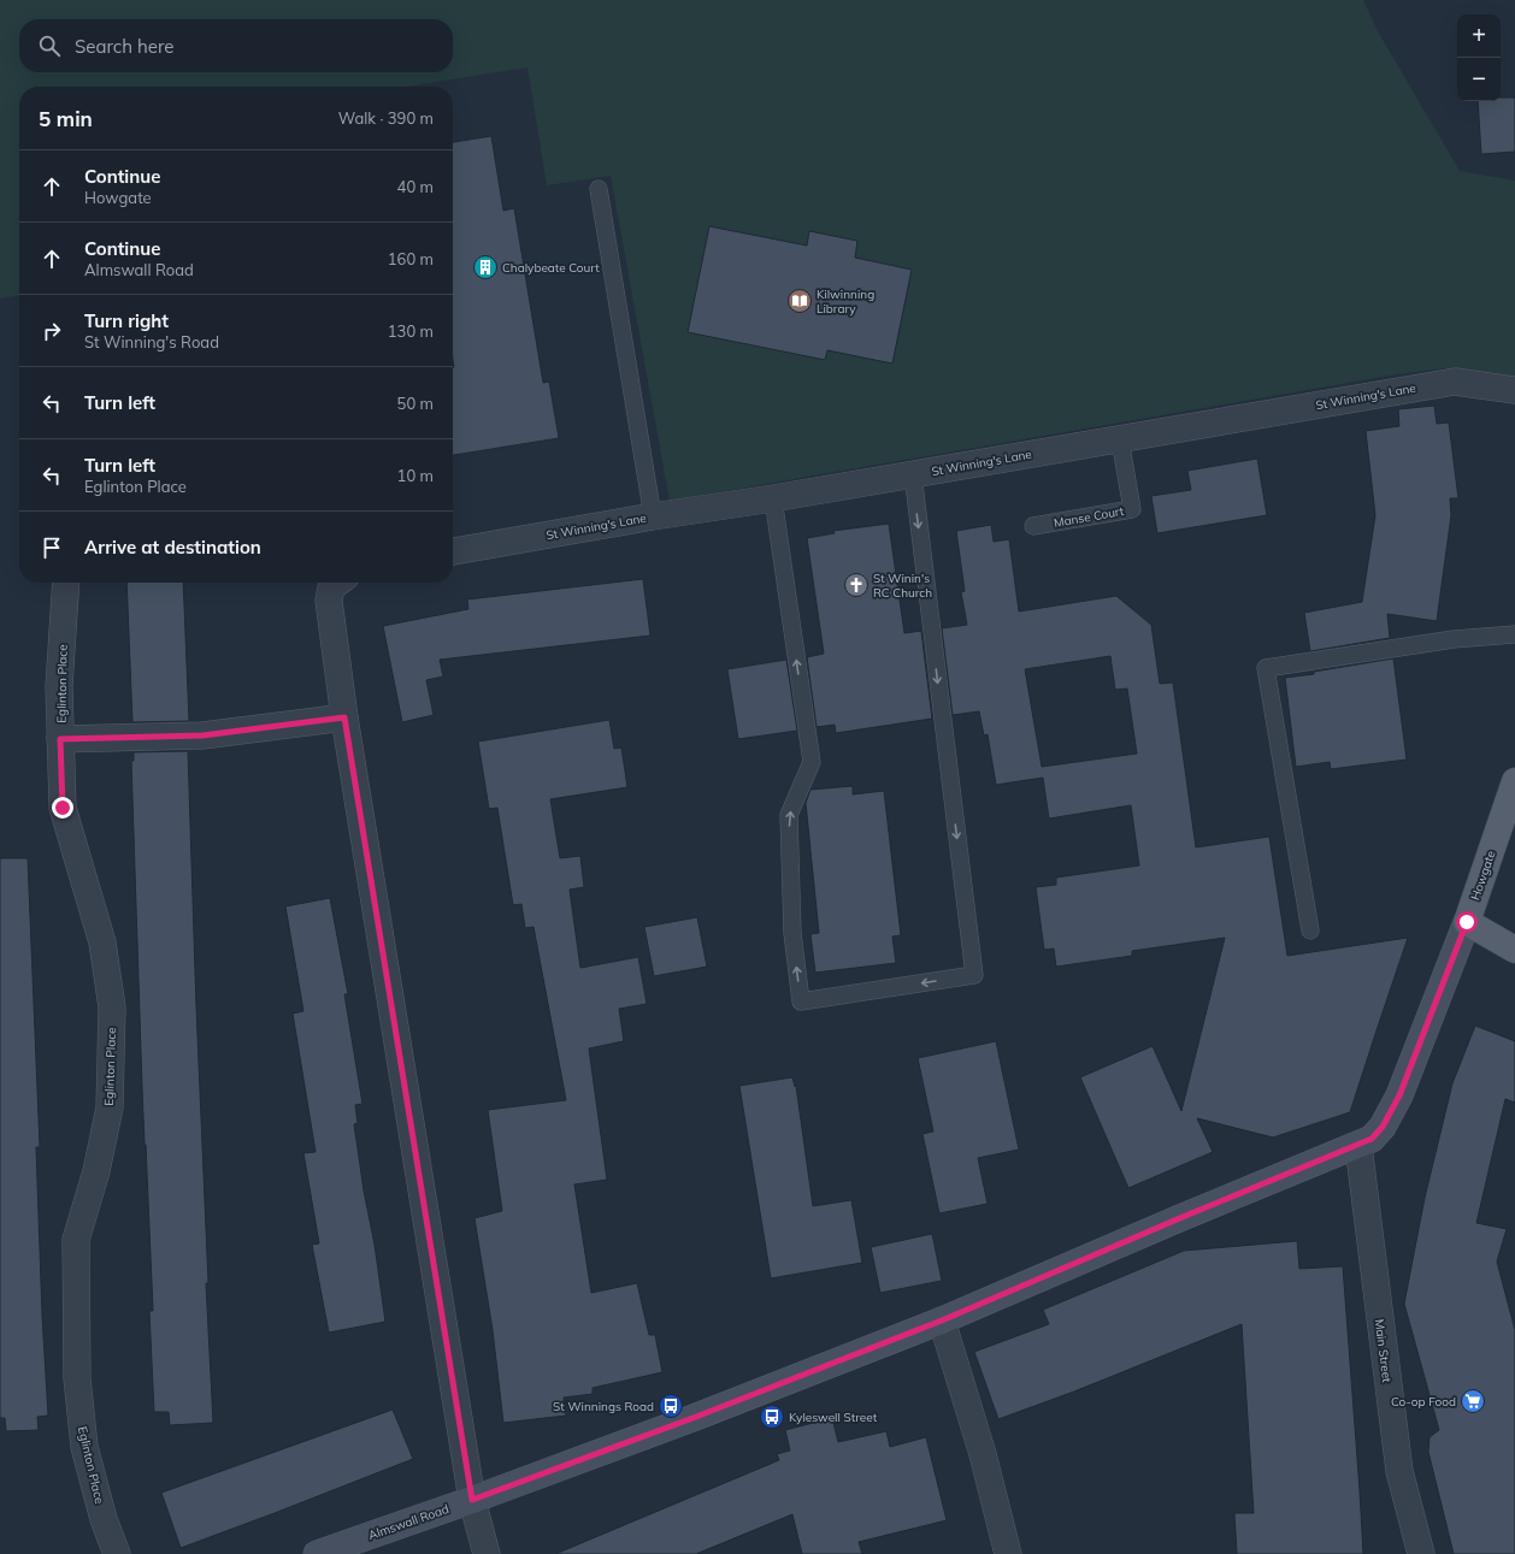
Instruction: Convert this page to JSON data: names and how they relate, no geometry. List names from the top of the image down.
{
  "streets": {
    "main road": ["Howgate", "Almswall Road"],
    "street": ["St Winning's Lane", "Eglinton Place", "Main Street"],
    "lane": ["Manse Court"]
  },
  "crossings": [
    ["St Winning's Lane", "Manse Court"],
    ["Howgate", "Main Street"],
    ["Howgate", "Almswall Road"],
    ["Main Street", "Almswall Road"]
  ],
  "places": {
    "building": ["Chalybeate Court"],
    "library": ["Kilwinning Library"],
    "church": ["St Winin's RC Church"],
    "supermarket": ["Co-op Food"],
    "bus stop": ["St Winnings Road", "Kyleswell Street"]
  },
  "page": {
    "map_buttons": ["+", "−"],
    "search": "Search here",
    "heading": ["5 min", "Walk · 390 m"],
    "list": [
      ["Continue", "Howgate", "40 m"],
      ["Continue", "Almswall Road", "160 m"],
      ["Turn right", "St Winning's Road", "130 m"],
      ["Turn left", "50 m"],
      ["Turn left", "Eglinton Place", "10 m"],
      "Arrive at destination"
    ]
  }
}
